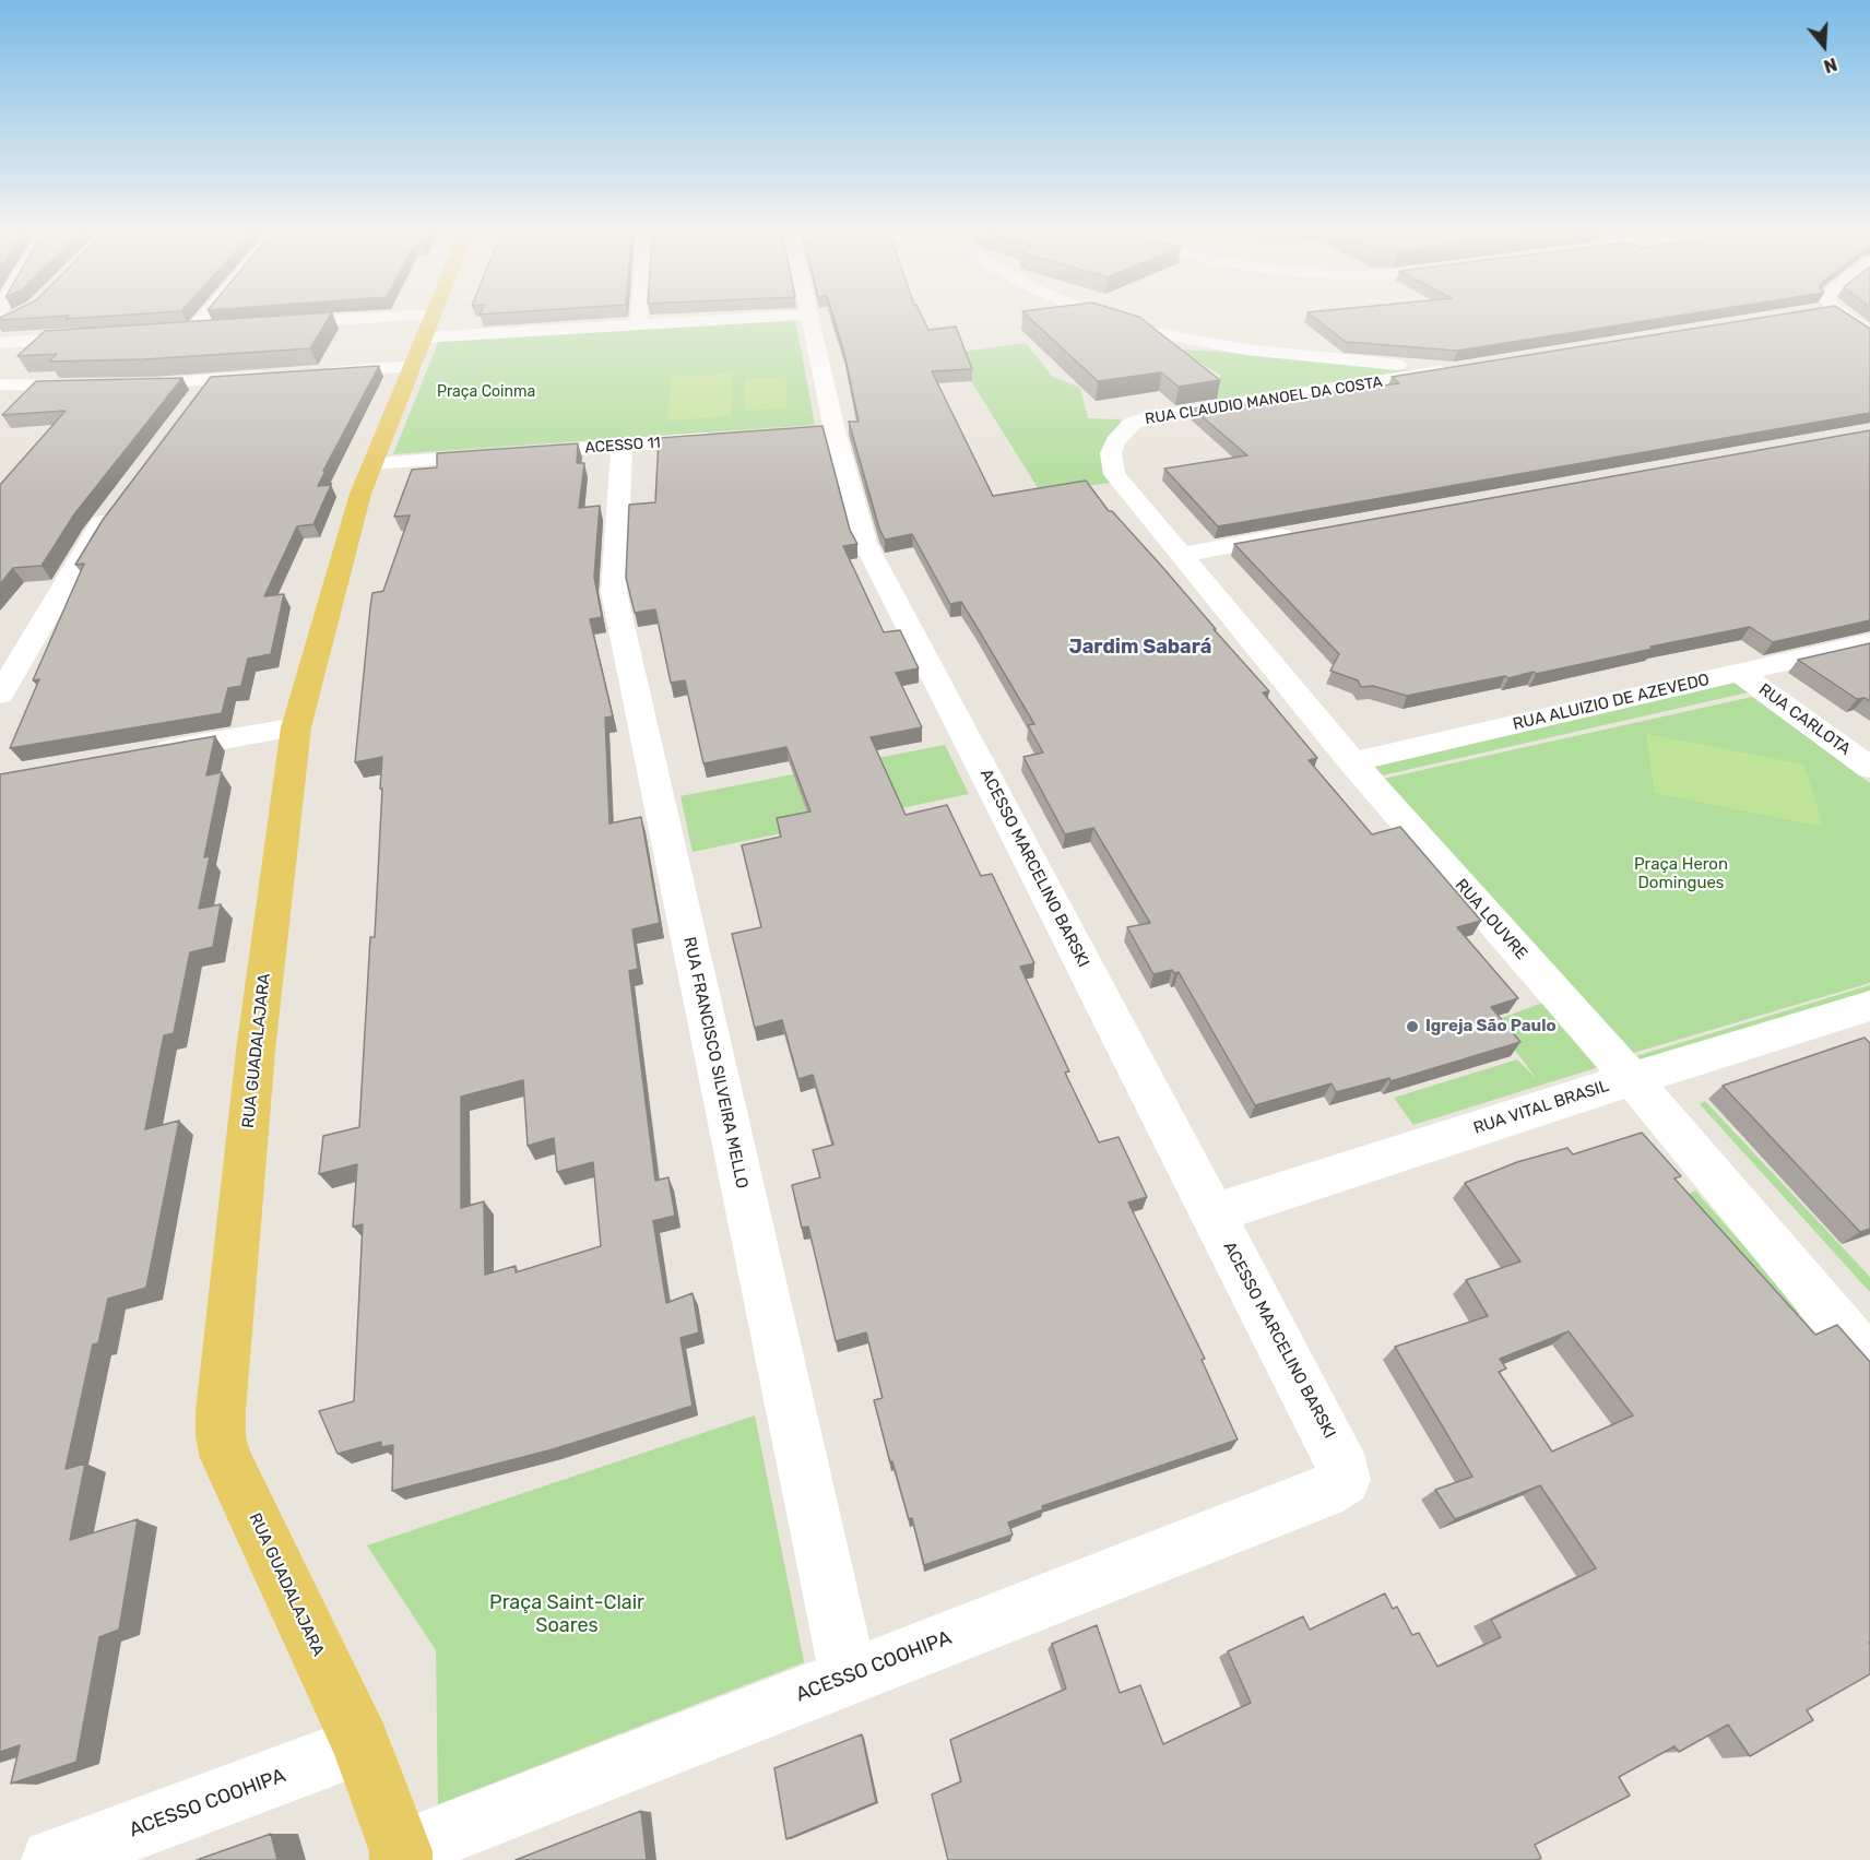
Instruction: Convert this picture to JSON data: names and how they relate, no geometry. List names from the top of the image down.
{
  "streets": {
    "main road": ["RUA GUADALAJARA"],
    "street": [
      "RUA CLAUDIO MANOEL DA COSTA",
      "ACESSO 11",
      "RUA ALUIZIO DE AZEVEDO",
      "RUA CARLOTA",
      "ACESSO MARCELINO BARSKI",
      "RUA LOUVRE",
      "RUA FRANCISCO SILVEIRA MELLO",
      "RUA VITAL BRASIL",
      "ACESSO COOHIPA"
    ]
  },
  "crossings": [
    ["RUA CLAUDIO MANOEL DA COSTA", "RUA LOUVRE"],
    ["ACESSO 11", "RUA GUADALAJARA"],
    ["ACESSO 11", "RUA FRANCISCO SILVEIRA MELLO"],
    ["RUA ALUIZIO DE AZEVEDO", "RUA CARLOTA"],
    ["RUA ALUIZIO DE AZEVEDO", "RUA LOUVRE"],
    ["ACESSO MARCELINO BARSKI", "RUA VITAL BRASIL"],
    ["ACESSO MARCELINO BARSKI", "ACESSO COOHIPA"],
    ["RUA LOUVRE", "RUA VITAL BRASIL"],
    ["RUA GUADALAJARA", "ACESSO COOHIPA"],
    ["RUA FRANCISCO SILVEIRA MELLO", "ACESSO COOHIPA"]
  ],
  "districts": ["Jardim Sabará"],
  "parks": ["Praça Coinma", "Praça Heron Domingues", "Praça Saint-Clair Soares"],
  "places": ["Igreja São Paulo"],
  "north": "bottom"
}
